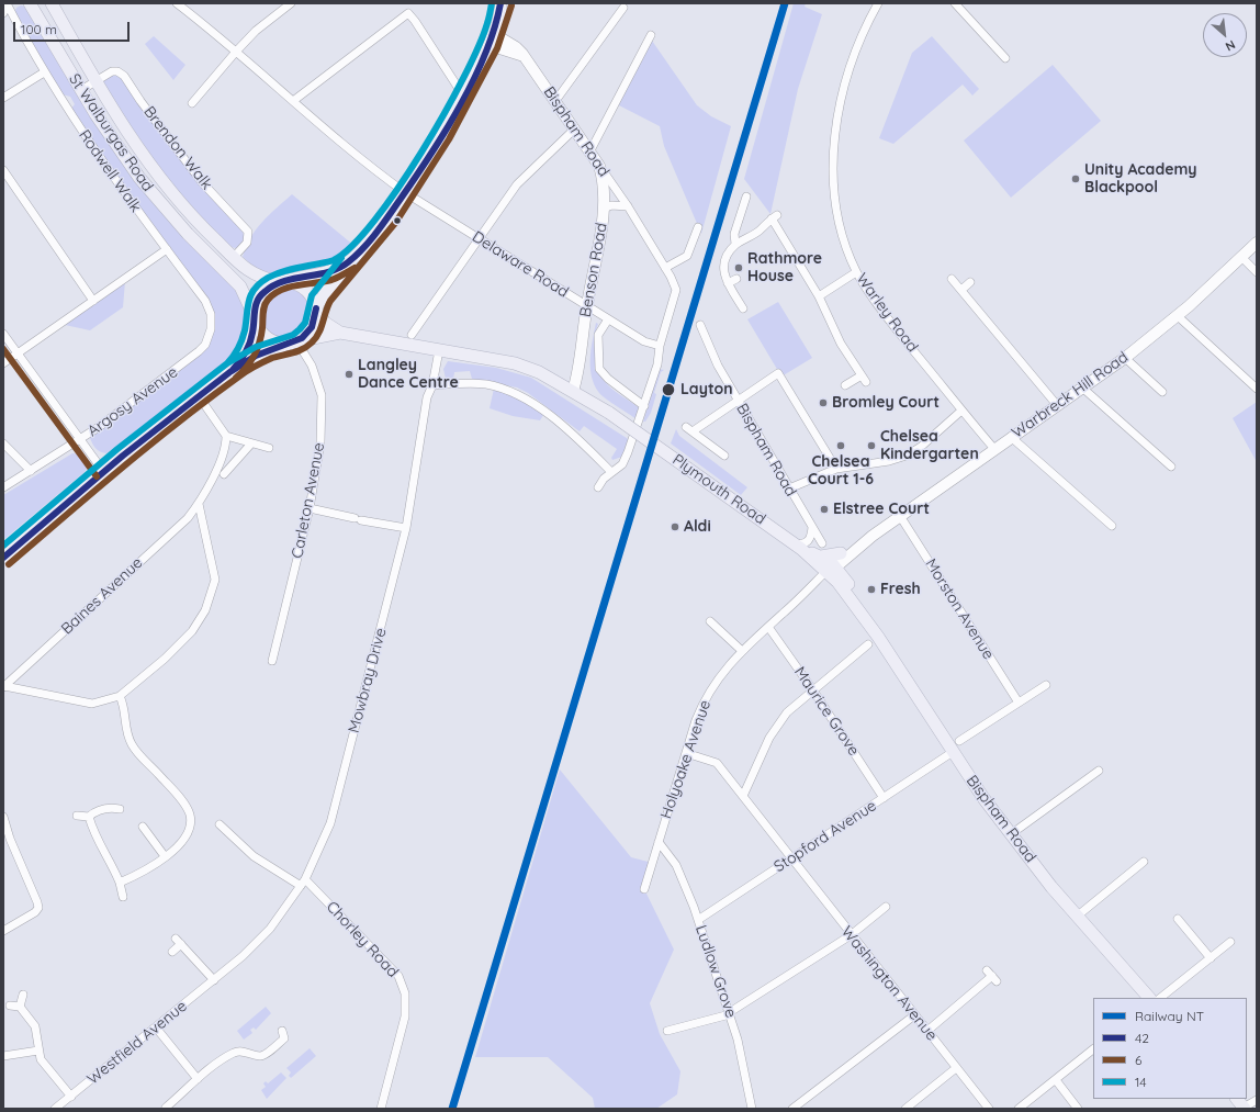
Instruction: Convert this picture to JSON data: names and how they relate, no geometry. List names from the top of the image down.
{
  "streets": {
    "main road": [
      "Bispham Road",
      "St Walburgas Road",
      "Benson Road",
      "Warbreck Hill Road",
      "Plymouth Road"
    ],
    "street": [
      "Brendon Walk",
      "Rodwell Walk",
      "Delaware Road",
      "Warley Road",
      "Argosy Avenue",
      "Carleton Avenue",
      "Baines Avenue",
      "Morston Avenue",
      "Mowbray Drive",
      "Maurice Grove",
      "Holyoake Avenue",
      "Stopford Avenue",
      "Chorley Road",
      "Ludlow Grove",
      "Washington Avenue",
      "Westfield Avenue"
    ]
  },
  "crossings": [
    ["Bispham Road", "Delaware Road"],
    ["Bispham Road", "Benson Road"],
    ["Bispham Road", "Warbreck Hill Road"],
    ["Bispham Road", "Plymouth Road"],
    ["Bispham Road", "Holyoake Avenue"],
    ["Bispham Road", "Stopford Avenue"],
    ["St Walburgas Road", "Brendon Walk"],
    ["St Walburgas Road", "Plymouth Road"],
    ["St Walburgas Road", "Carleton Avenue"],
    ["Rodwell Walk", "Argosy Avenue"],
    ["Delaware Road", "Benson Road"],
    ["Benson Road", "Plymouth Road"],
    ["Warley Road", "Warbreck Hill Road"],
    ["Warbreck Hill Road", "Plymouth Road"],
    ["Warbreck Hill Road", "Morston Avenue"],
    ["Warbreck Hill Road", "Holyoake Avenue"],
    ["Plymouth Road", "Carleton Avenue"],
    ["Plymouth Road", "Mowbray Drive"],
    ["Plymouth Road", "Holyoake Avenue"],
    ["Mowbray Drive", "Chorley Road"],
    ["Mowbray Drive", "Westfield Avenue"],
    ["Maurice Grove", "Holyoake Avenue"],
    ["Maurice Grove", "Stopford Avenue"],
    ["Holyoake Avenue", "Ludlow Grove"],
    ["Holyoake Avenue", "Washington Avenue"],
    ["Stopford Avenue", "Ludlow Grove"],
    ["Stopford Avenue", "Washington Avenue"]
  ],
  "places": [
    "Unity Academy Blackpool",
    "Rathmore House",
    "Langley Dance Centre",
    "Layton",
    "Bromley Court",
    "Chelsea Court 1-6",
    "Chelsea Kindergarten",
    "Elstree Court",
    "Aldi",
    "Fresh"
  ],
  "lines": [
    "rail line NT",
    "transit line 42",
    "transit line 14",
    "transit line 6"
  ],
  "legend": [
    "Railway NT",
    "42",
    "6",
    "14"
  ],
  "scale_bar": "100 m",
  "north": "bottom right"
}
